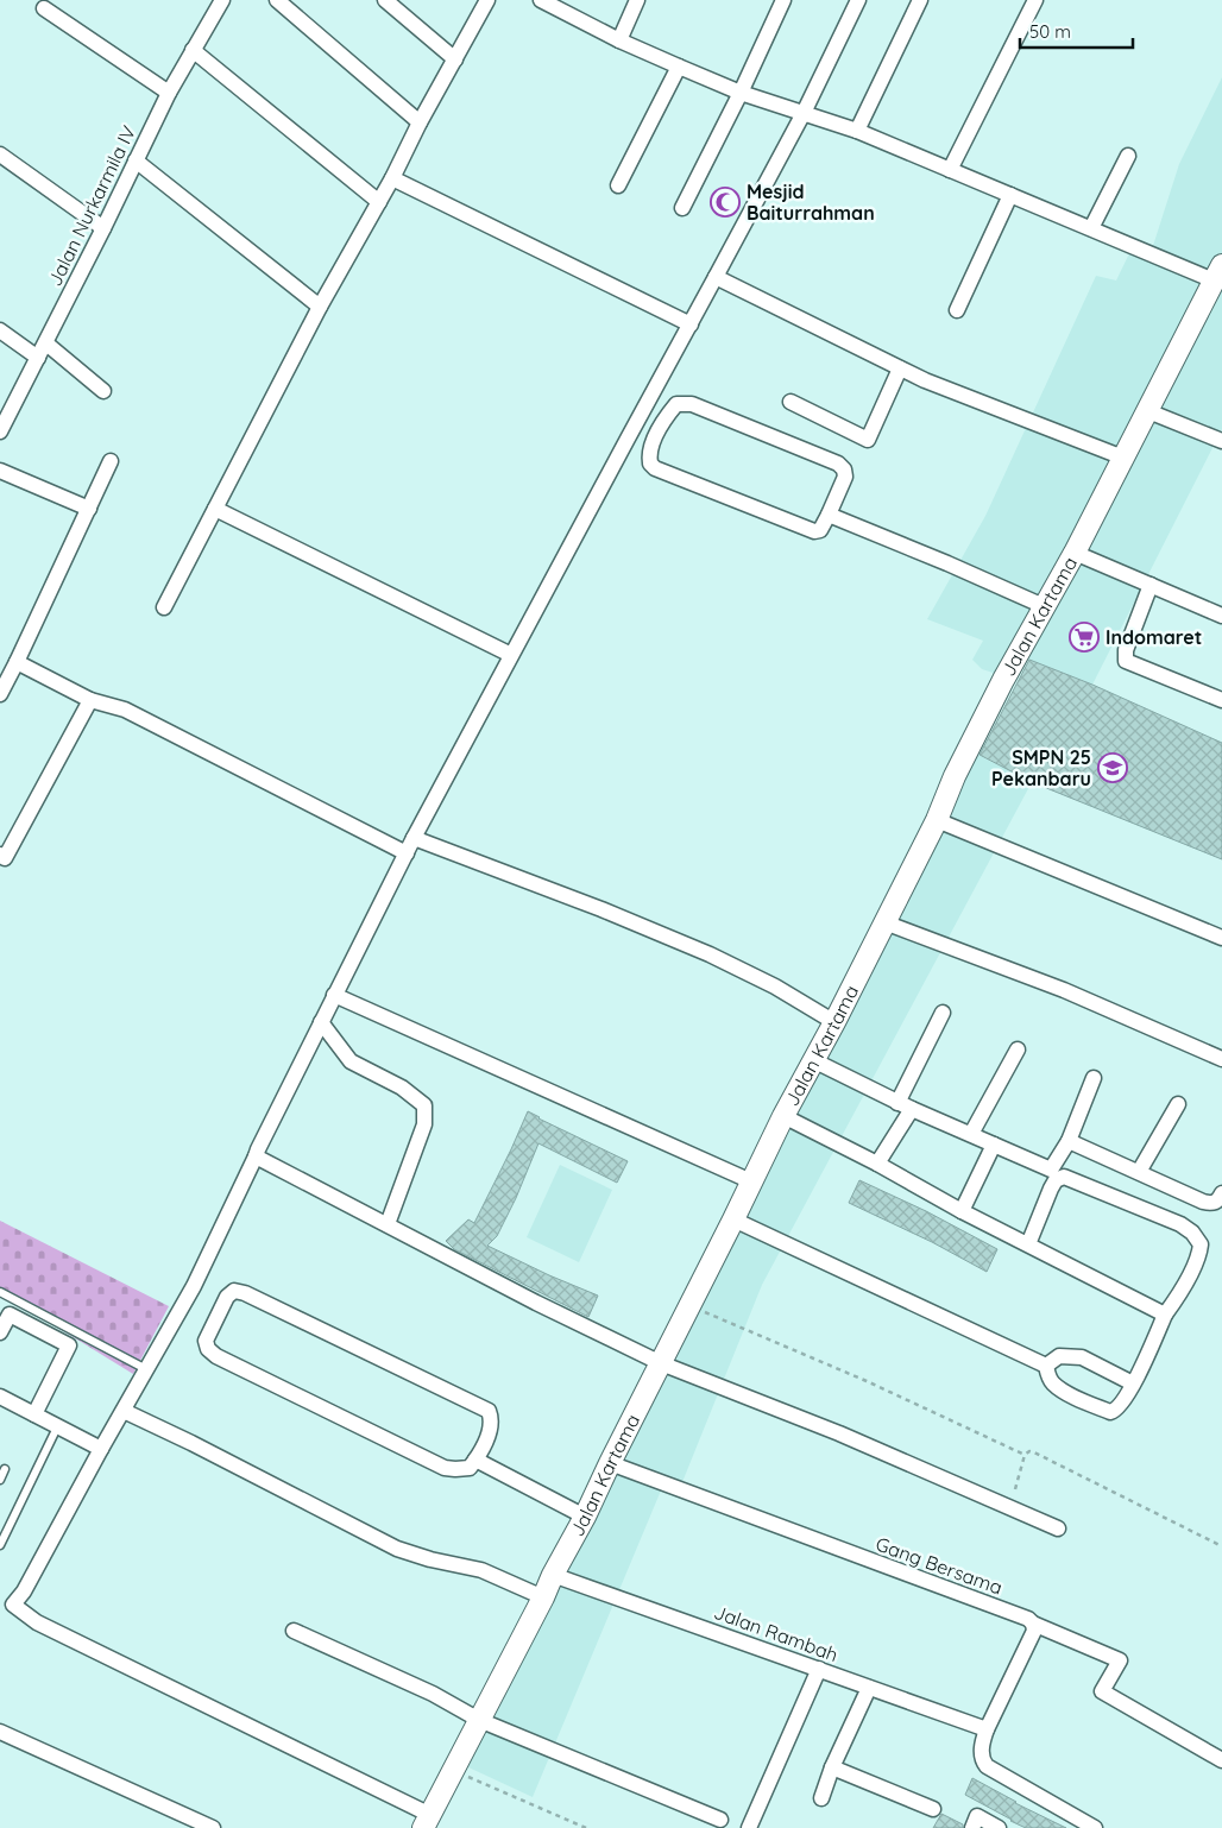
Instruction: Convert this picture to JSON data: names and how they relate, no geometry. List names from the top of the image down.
{
  "streets": {
    "main road": ["Jalan Kartama"],
    "street": ["Jalan Nurkarmila IV", "Gang Bersama", "Jalan Rambah"]
  },
  "crossings": [
    ["Jalan Kartama", "Gang Bersama"],
    ["Jalan Kartama", "Jalan Rambah"]
  ],
  "places": {
    "mosque": ["Mesjid Baiturrahman"],
    "supermarket": ["Indomaret"],
    "school or university": ["SMPN 25 Pekanbaru"]
  },
  "scale_bar": "50 m"
}
